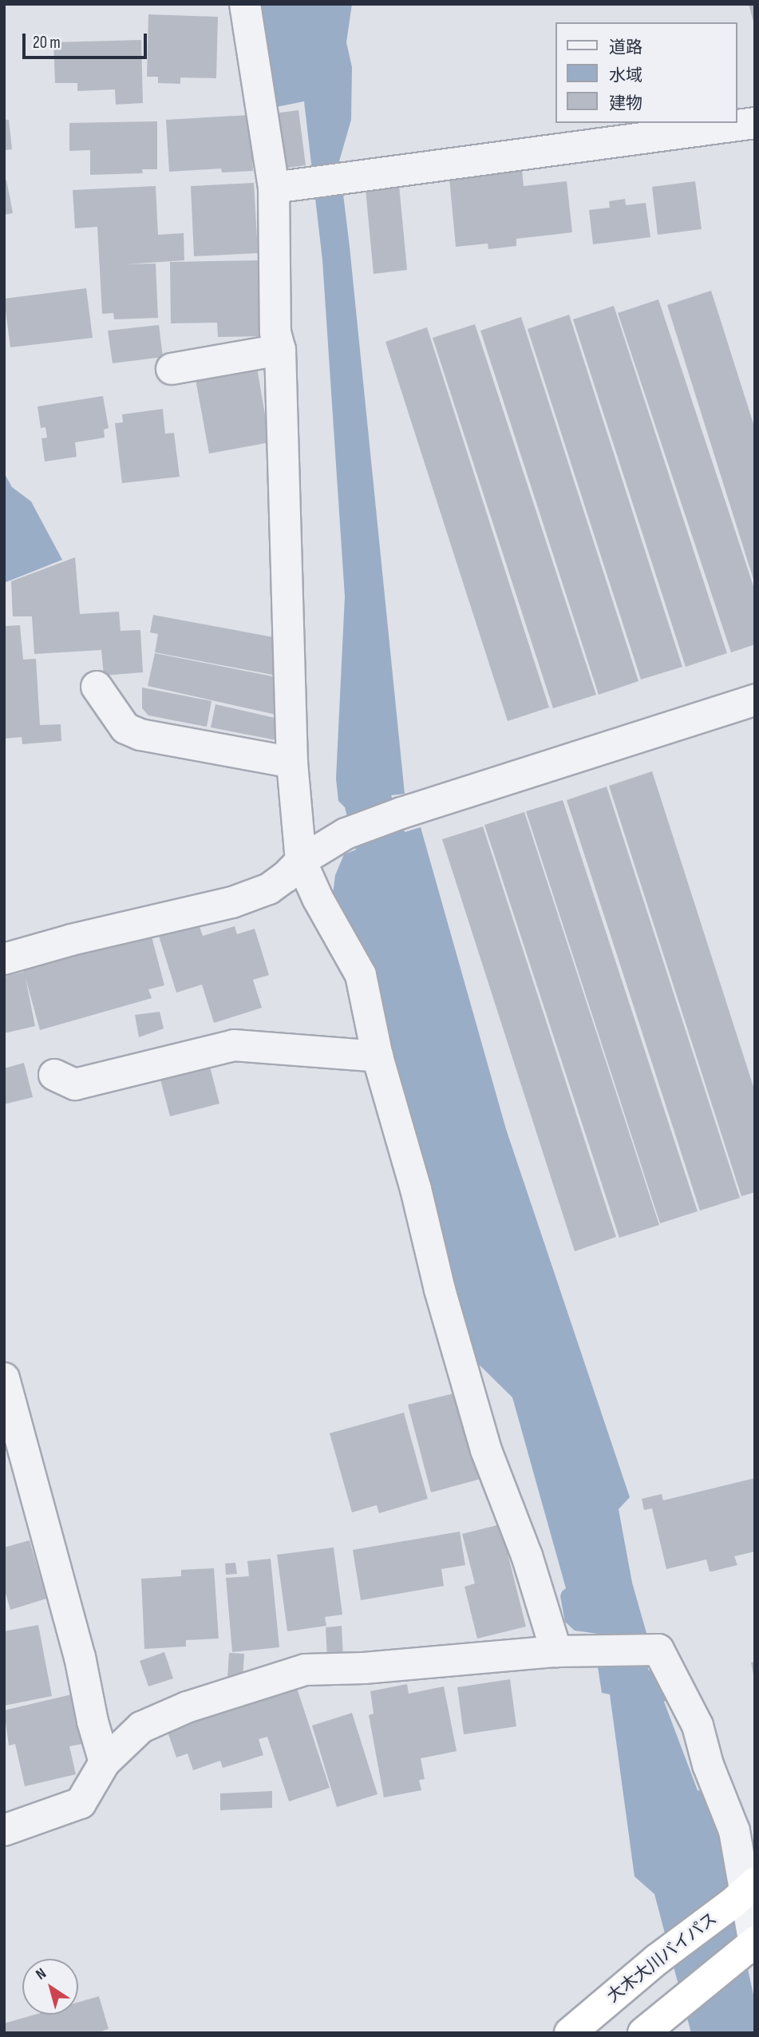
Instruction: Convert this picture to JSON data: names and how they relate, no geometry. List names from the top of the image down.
{
  "streets": {
    "highway": ["大木大川バイパス"]
  },
  "legend": ["道路", "水域", "建物"],
  "scale_bar": "20 m",
  "north": "top left"
}
